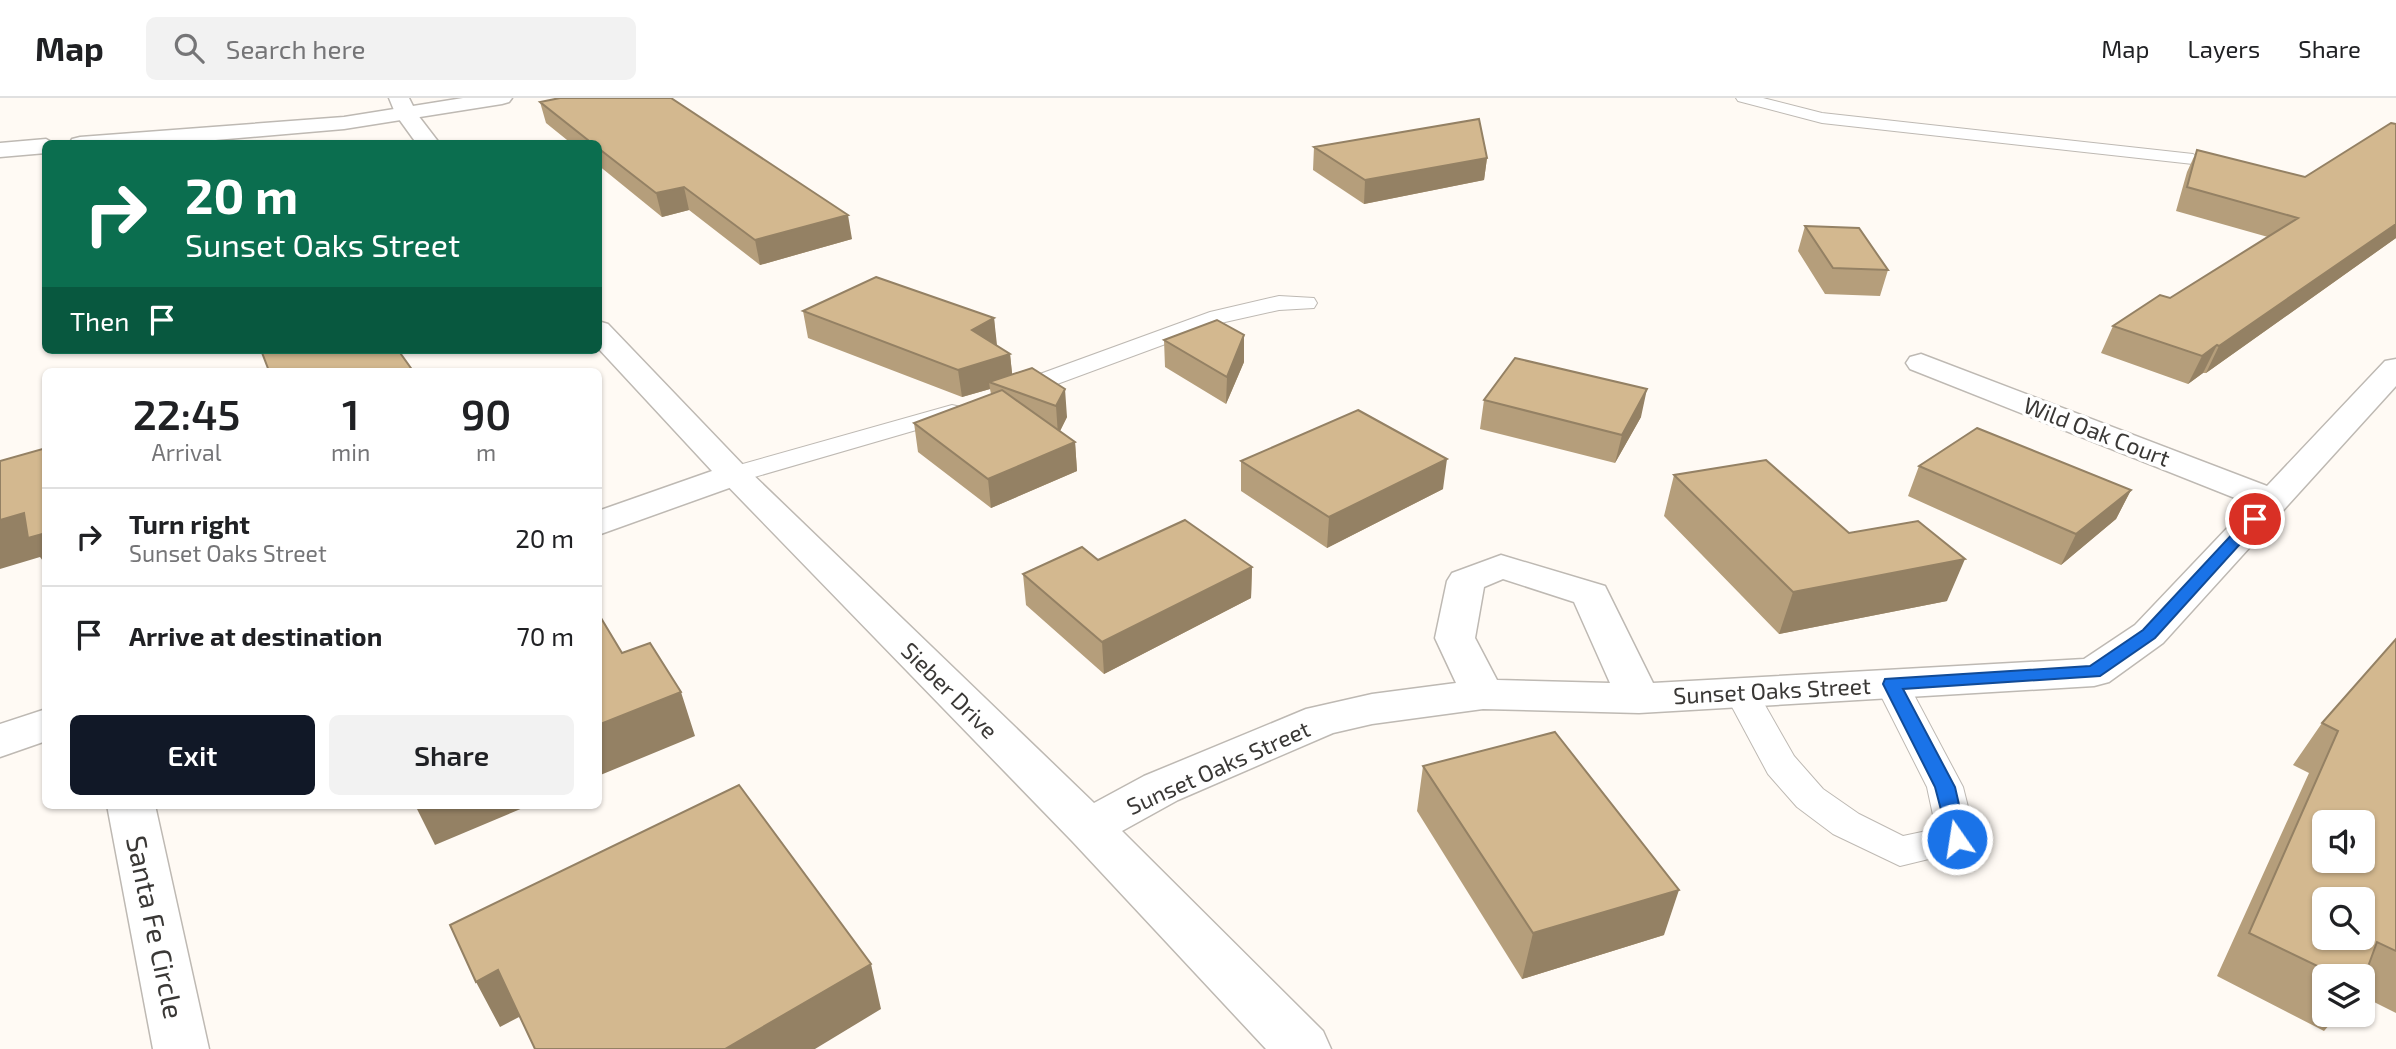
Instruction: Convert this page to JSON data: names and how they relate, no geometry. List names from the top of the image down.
{
  "streets": {
    "street": [
      "Wild Oak Court",
      "Sieber Drive",
      "Sunset Oaks Street",
      "Santa Fe Circle"
    ]
  },
  "crossings": [
    ["Wild Oak Court", "Sunset Oaks Street"],
    ["Sieber Drive", "Sunset Oaks Street"]
  ],
  "page": {
    "header": "Map",
    "search": "Search here",
    "nav": ["Map", "Layers", "Share"],
    "turn": ["20 m", "Sunset Oaks Street"],
    "then": "Then",
    "eta": [
      "22:45",
      "Arrival",
      "1",
      "min",
      "90",
      "m"
    ],
    "list": [
      {
        "name": "Turn right",
        "note": "Sunset Oaks Street",
        "value": "20 m"
      },
      {
        "name": "Arrive at destination",
        "value": "70 m"
      }
    ],
    "buttons": ["Exit", "Share"]
  }
}
